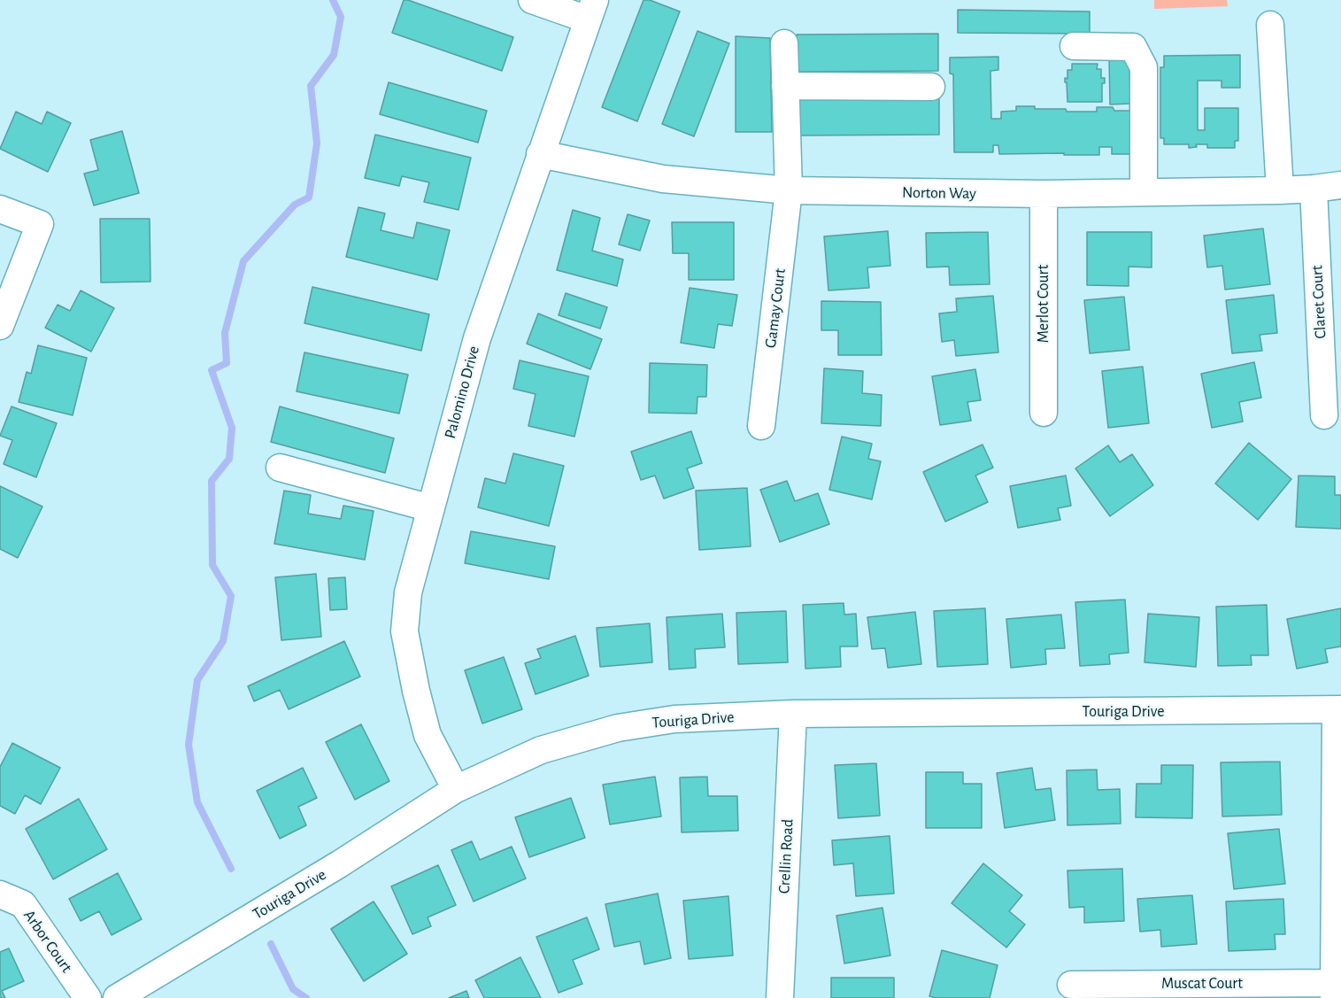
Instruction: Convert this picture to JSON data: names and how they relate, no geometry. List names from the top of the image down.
{
  "streets": {
    "street": [
      "Norton Way",
      "Claret Court",
      "Merlot Court",
      "Gamay Court",
      "Palomino Drive",
      "Touriga Drive",
      "Crellin Road",
      "Arbor Court",
      "Muscat Court"
    ]
  },
  "crossings": [
    ["Norton Way", "Claret Court"],
    ["Norton Way", "Merlot Court"],
    ["Norton Way", "Gamay Court"],
    ["Norton Way", "Palomino Drive"],
    ["Palomino Drive", "Touriga Drive"],
    ["Touriga Drive", "Crellin Road"]
  ]
}
